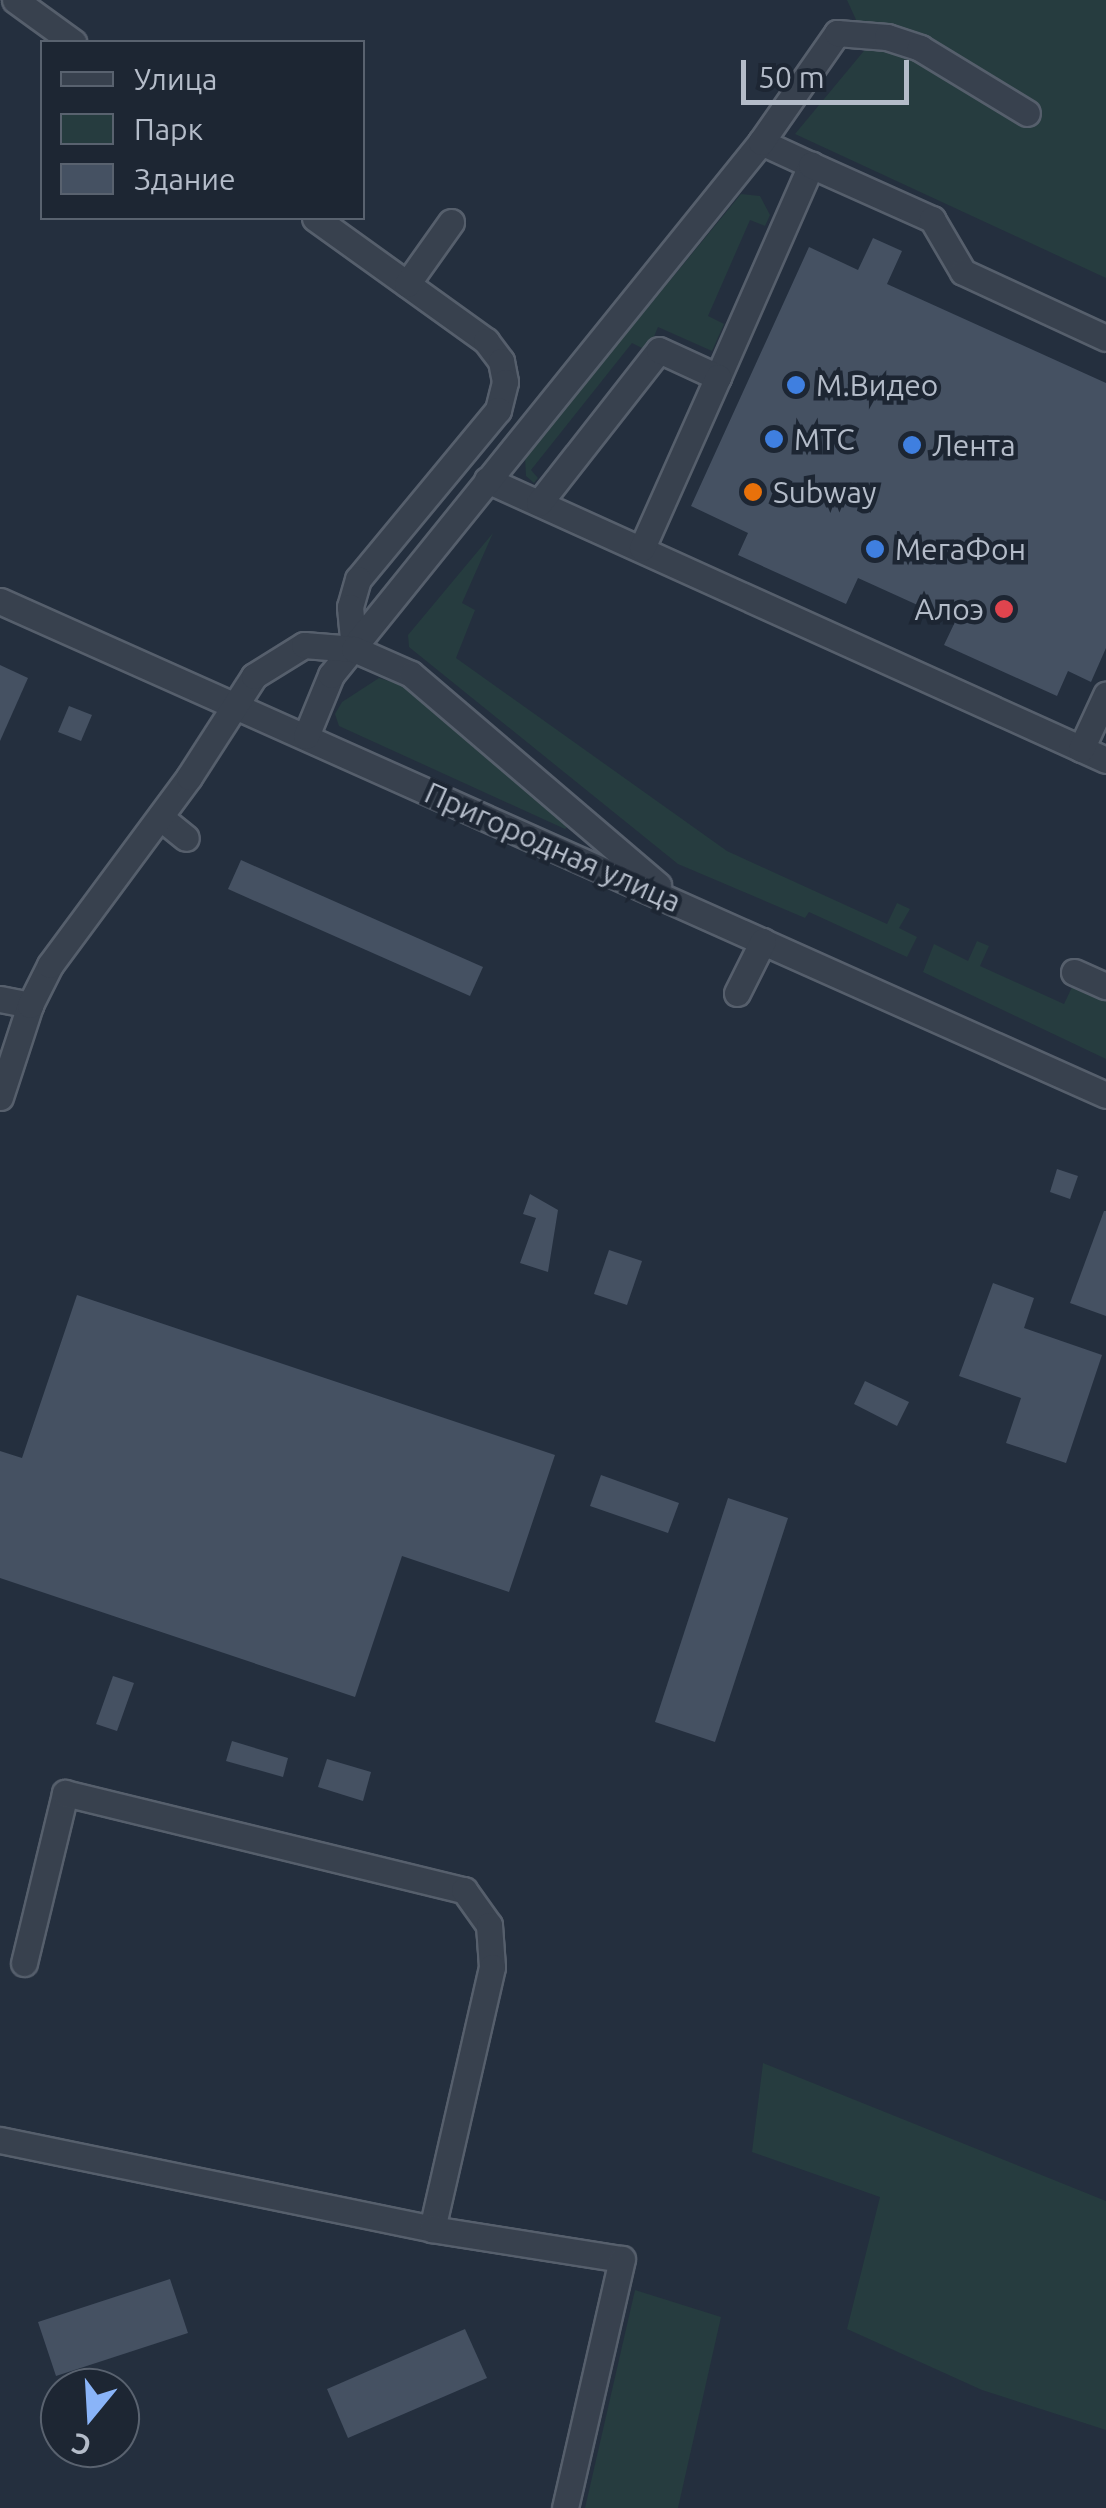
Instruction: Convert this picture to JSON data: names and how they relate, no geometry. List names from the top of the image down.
{
  "streets": {
    "street": ["Пригородная улица"]
  },
  "places": [
    "М.Видео",
    "МТС",
    "Лента",
    "Subway",
    "МегаФон",
    "Алоэ"
  ],
  "legend": ["Улица", "Парк", "Здание"],
  "scale_bar": "50 m",
  "north": "bottom"
}
